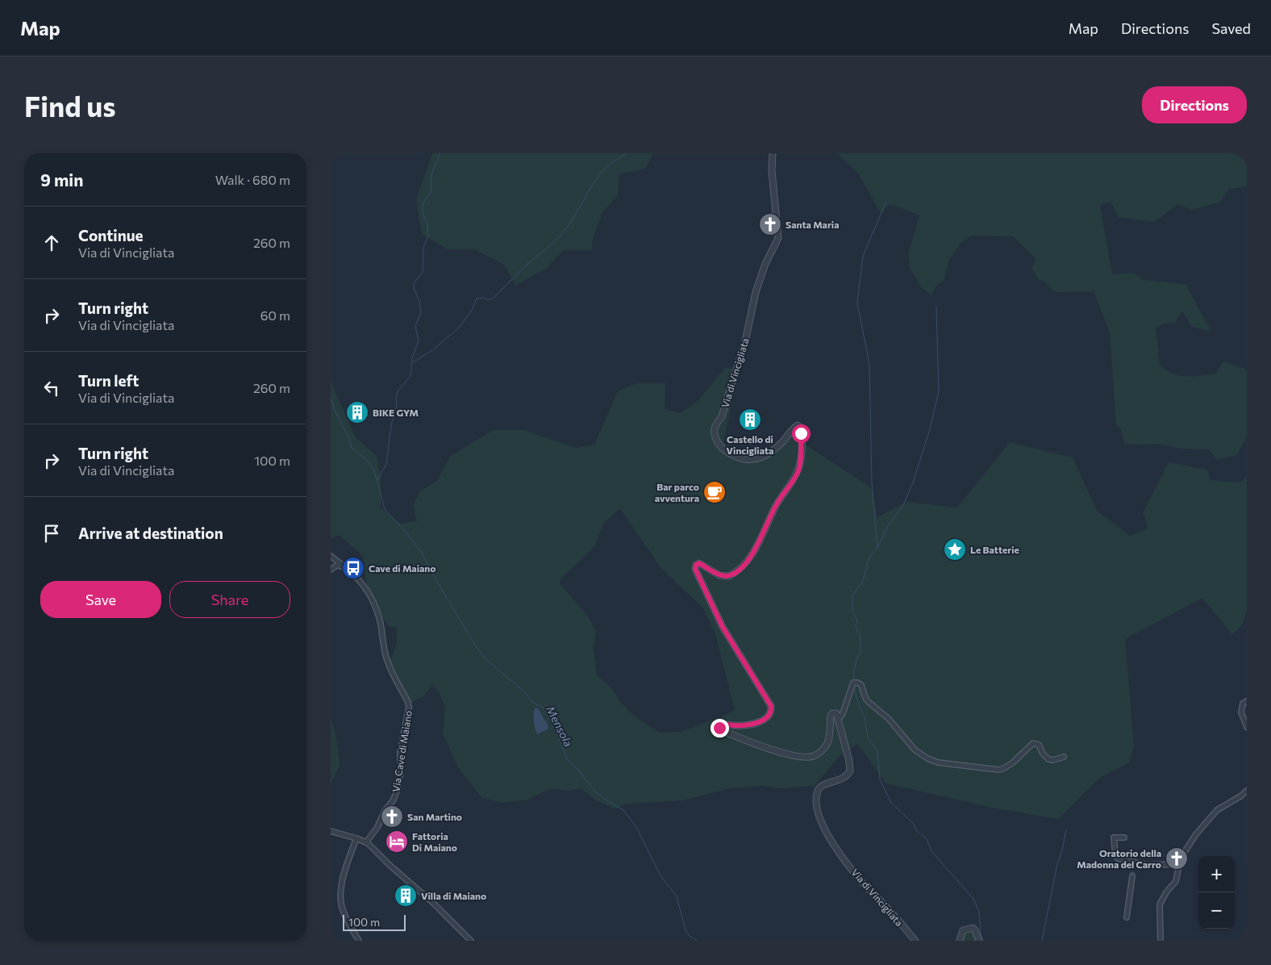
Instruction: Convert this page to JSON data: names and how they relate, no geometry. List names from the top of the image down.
{
  "streets": {
    "street": ["Via di Vincigliata", "Via Cave di Maiano"]
  },
  "water": ["Mensola"],
  "places": {
    "church": ["Santa Maria", "San Martino", "Oratorio della Madonna del Carro"],
    "building": ["BIKE GYM", "Castello di Vincigliata", "Villa di Maiano"],
    "cafe": ["Bar parco avventura"],
    "place": ["Le Batterie"],
    "bus stop": ["Cave di Maiano"],
    "hotel": ["Fattoria Di Maiano"]
  },
  "scale_bar": "100 m",
  "page": {
    "header": "Map",
    "nav": ["Map", "Directions", "Saved"],
    "buttons": [
      "Directions",
      ["Save", "Share"]
    ],
    "title": "Find us",
    "heading": ["9 min", "Walk · 680 m"],
    "list": [
      ["Continue", "Via di Vincigliata", "260 m"],
      ["Turn right", "Via di Vincigliata", "60 m"],
      ["Turn left", "Via di Vincigliata", "260 m"],
      ["Turn right", "Via di Vincigliata", "100 m"],
      "Arrive at destination"
    ],
    "map_buttons": ["+", "−"],
    "scale": "100 m"
  }
}
